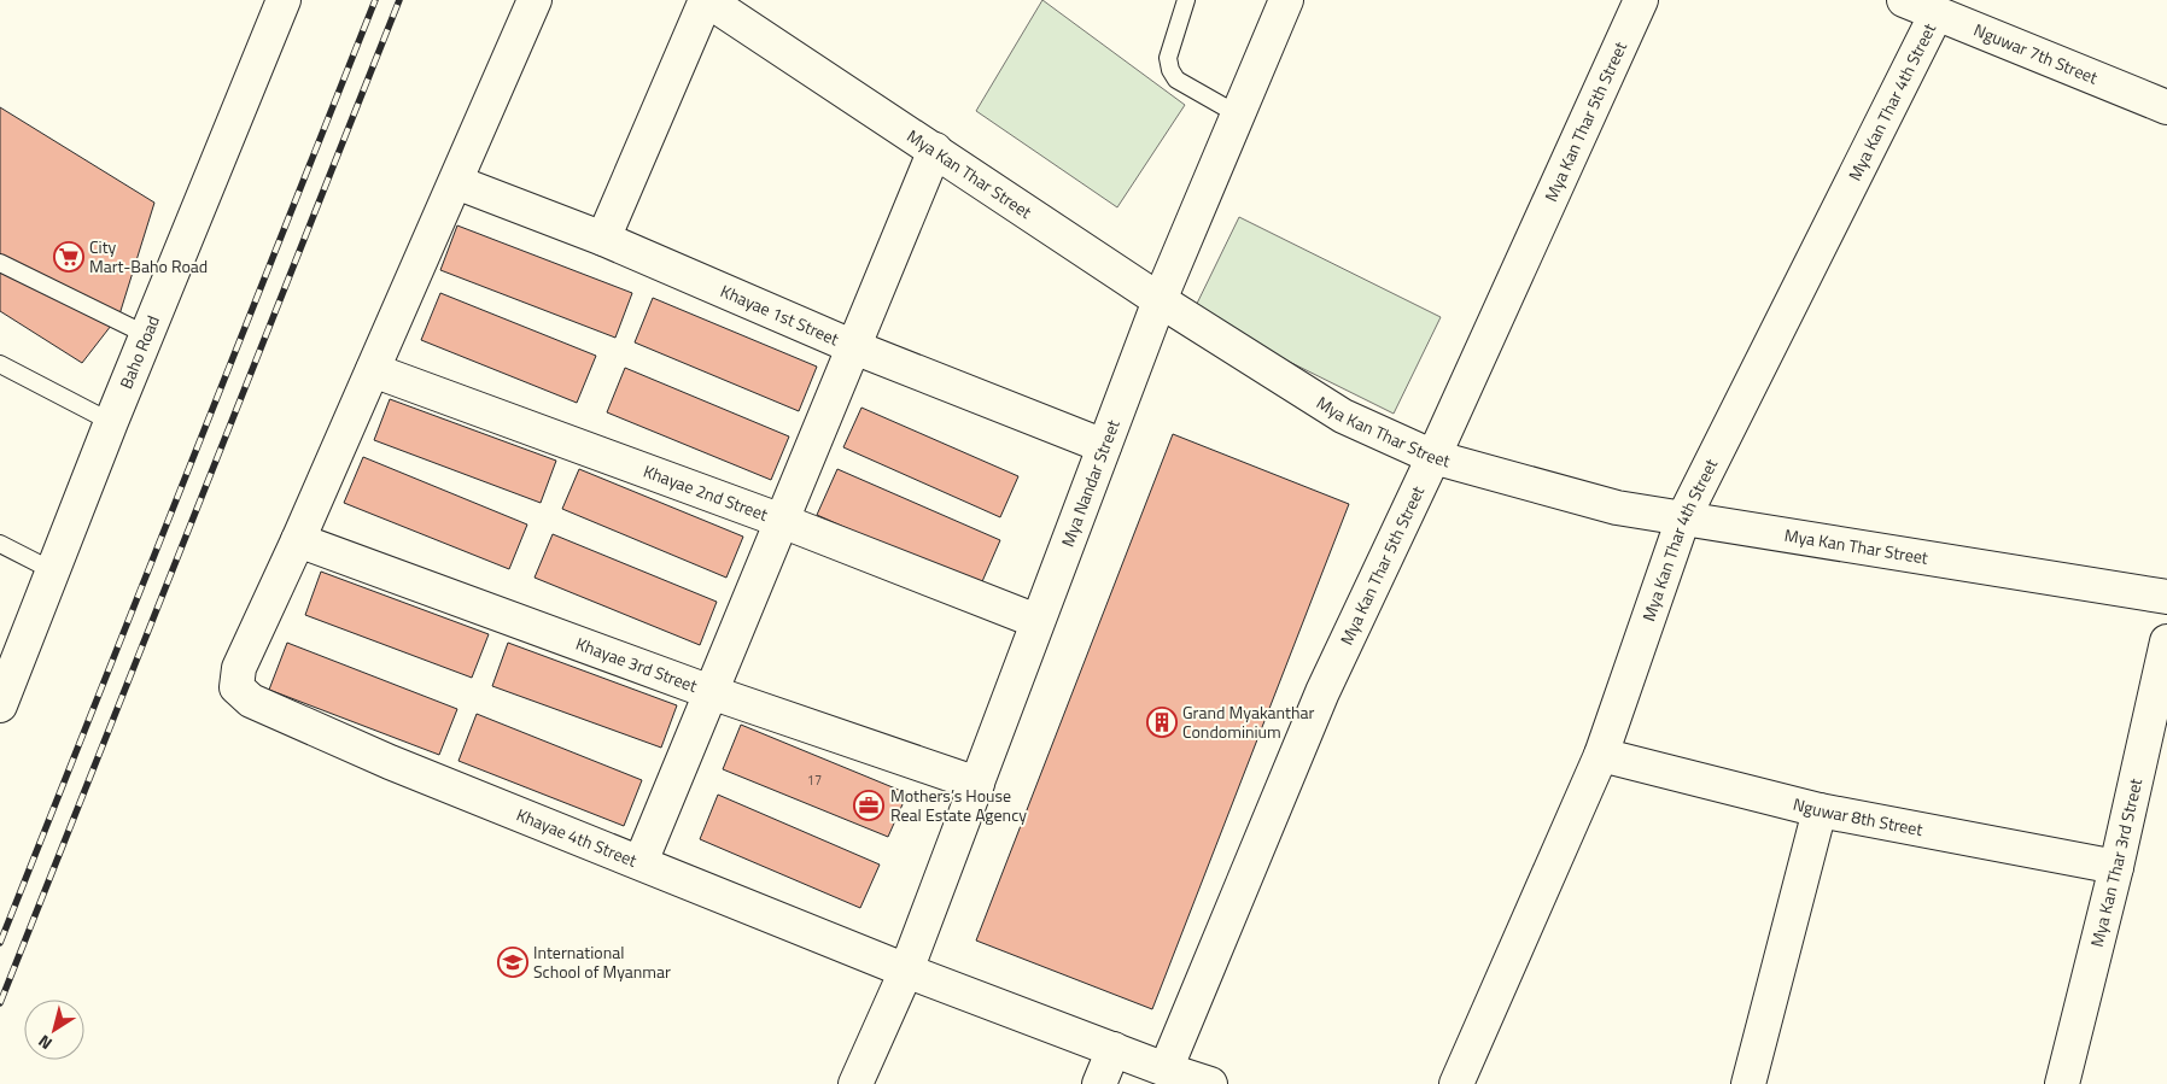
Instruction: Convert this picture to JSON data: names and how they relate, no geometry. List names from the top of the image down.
{
  "streets": {
    "street": [
      "Nguwar 7th Street",
      "Mya Kan Thar 4th Street",
      "Mya Kan Thar 5th Street",
      "Mya Kan Thar Street",
      "Khayae 1st Street",
      "Baho Road",
      "Mya Nandar Street",
      "Khayae 2nd Street",
      "Khayae 3rd Street",
      "Nguwar 8th Street",
      "Khayae 4th Street",
      "Mya Kan Thar 3rd Street"
    ]
  },
  "crossings": [
    ["Nguwar 7th Street", "Mya Kan Thar 4th Street"],
    ["Mya Kan Thar 4th Street", "Mya Kan Thar Street"],
    ["Mya Kan Thar 4th Street", "Nguwar 8th Street"],
    ["Mya Kan Thar 5th Street", "Mya Kan Thar Street"],
    ["Mya Kan Thar 5th Street", "Khayae 4th Street"],
    ["Mya Kan Thar Street", "Mya Nandar Street"],
    ["Khayae 1st Street", "Mya Nandar Street"],
    ["Mya Nandar Street", "Khayae 2nd Street"],
    ["Mya Nandar Street", "Khayae 3rd Street"],
    ["Mya Nandar Street", "Khayae 4th Street"],
    ["Khayae 3rd Street", "Khayae 4th Street"],
    ["Nguwar 8th Street", "Mya Kan Thar 3rd Street"]
  ],
  "places": {
    "supermarket": ["City Mart-Baho Road"],
    "building": ["Grand Myakanthar Condominium"],
    "office": ["Mothers’s House Real Estate Agency"],
    "school or university": ["International School of Myanmar"]
  },
  "house_numbers": ["17"],
  "north": "bottom left"
}
